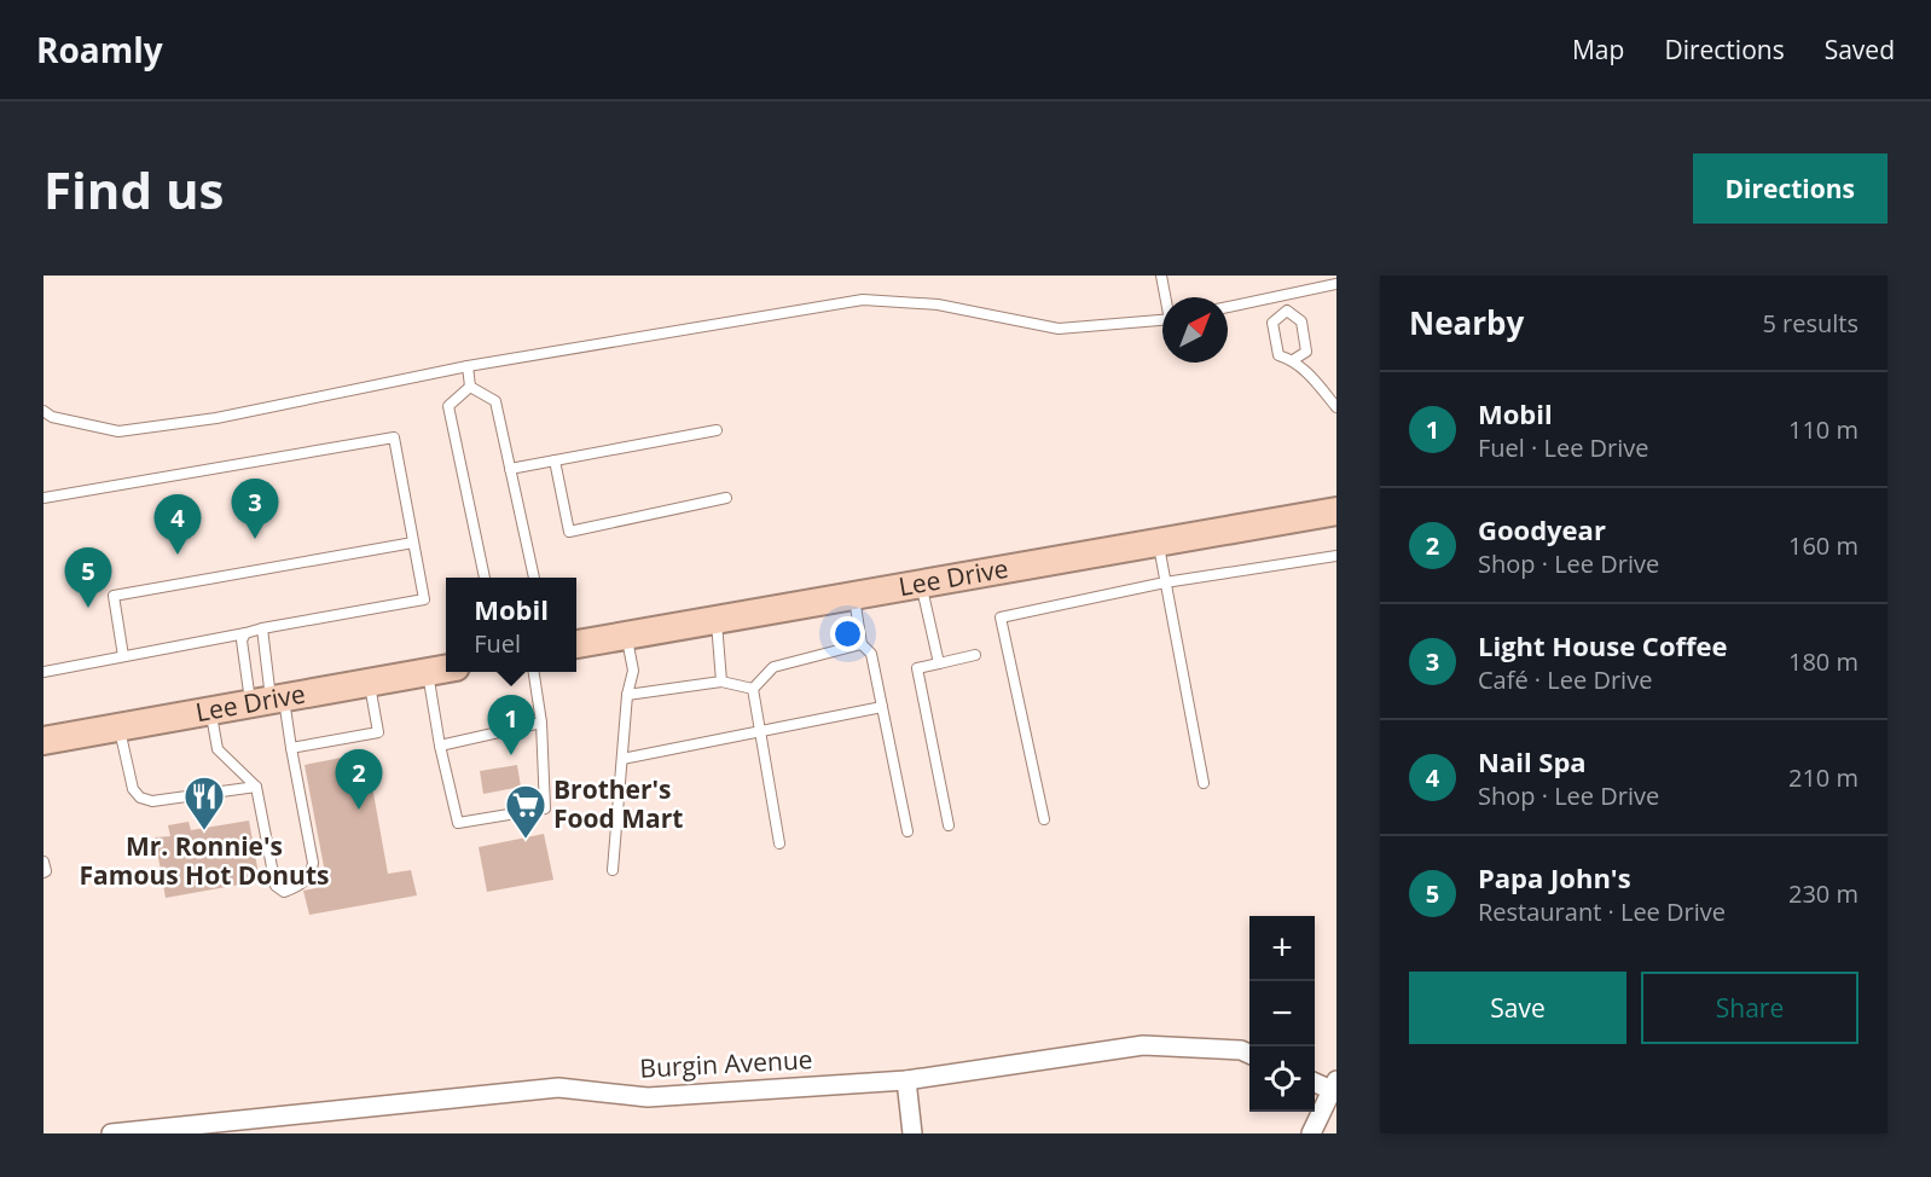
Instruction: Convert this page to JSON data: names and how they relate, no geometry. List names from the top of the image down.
{
  "streets": {
    "main road": ["Lee Drive"],
    "street": ["Burgin Avenue"]
  },
  "places": {
    "restaurant": ["Mr. Ronnie's Famous Hot Donuts"],
    "supermarket": ["Brother's Food Mart"]
  },
  "north": "top right",
  "page": {
    "header": "Roamly",
    "nav": ["Map", "Directions", "Saved"],
    "buttons": [
      "Directions",
      ["Save", "Share"]
    ],
    "title": "Find us",
    "heading": ["Nearby", "5 results"],
    "list": [
      {
        "mark": "1",
        "name": "Mobil",
        "note": "Fuel · Lee Drive",
        "value": "110 m"
      },
      {
        "mark": "2",
        "name": "Goodyear",
        "note": "Shop · Lee Drive",
        "value": "160 m"
      },
      {
        "mark": "3",
        "name": "Light House Coffee",
        "note": "Café · Lee Drive",
        "value": "180 m"
      },
      {
        "mark": "4",
        "name": "Nail Spa",
        "note": "Shop · Lee Drive",
        "value": "210 m"
      },
      {
        "mark": "5",
        "name": "Papa John's",
        "note": "Restaurant · Lee Drive",
        "value": "230 m"
      }
    ],
    "pins": [
      "3",
      "4",
      "5",
      "1",
      "2"
    ],
    "popup": ["Mobil", "Fuel"],
    "map_buttons": ["+", "−"]
  }
}
